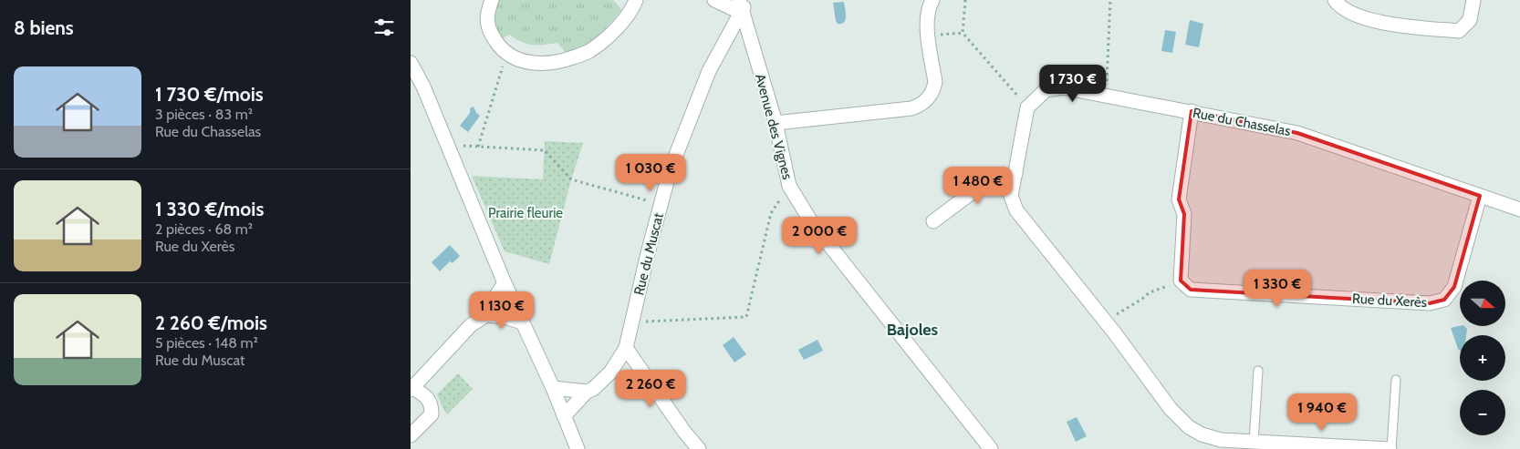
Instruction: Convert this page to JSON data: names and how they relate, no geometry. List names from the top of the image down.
{
  "streets": {
    "street": [
      "Rue du Chasselas",
      "Avenue des Vignes",
      "Rue du Muscat",
      "Rue du Xerès"
    ]
  },
  "crossings": [
    ["Rue du Chasselas", "Rue du Xerès"],
    ["Avenue des Vignes", "Rue du Muscat"]
  ],
  "districts": ["Bajoles"],
  "parks": ["Prairie fleurie"],
  "north": "right",
  "page": {
    "heading": "8 biens",
    "list": [
      {
        "name": "1 730 €/mois",
        "note": "3 pièces · 83 m² · Rue du Chasselas"
      },
      {
        "name": "1 330 €/mois",
        "note": "2 pièces · 68 m² · Rue du Xerès"
      },
      {
        "name": "2 260 €/mois",
        "note": "5 pièces · 148 m² · Rue du Muscat"
      }
    ],
    "price": [
      "1 730 €",
      "1 030 €",
      "1 480 €",
      "2 000 €",
      "1 330 €",
      "1 130 €",
      "2 260 €",
      "1 940 €"
    ],
    "map_buttons": ["+", "−"]
  }
}
